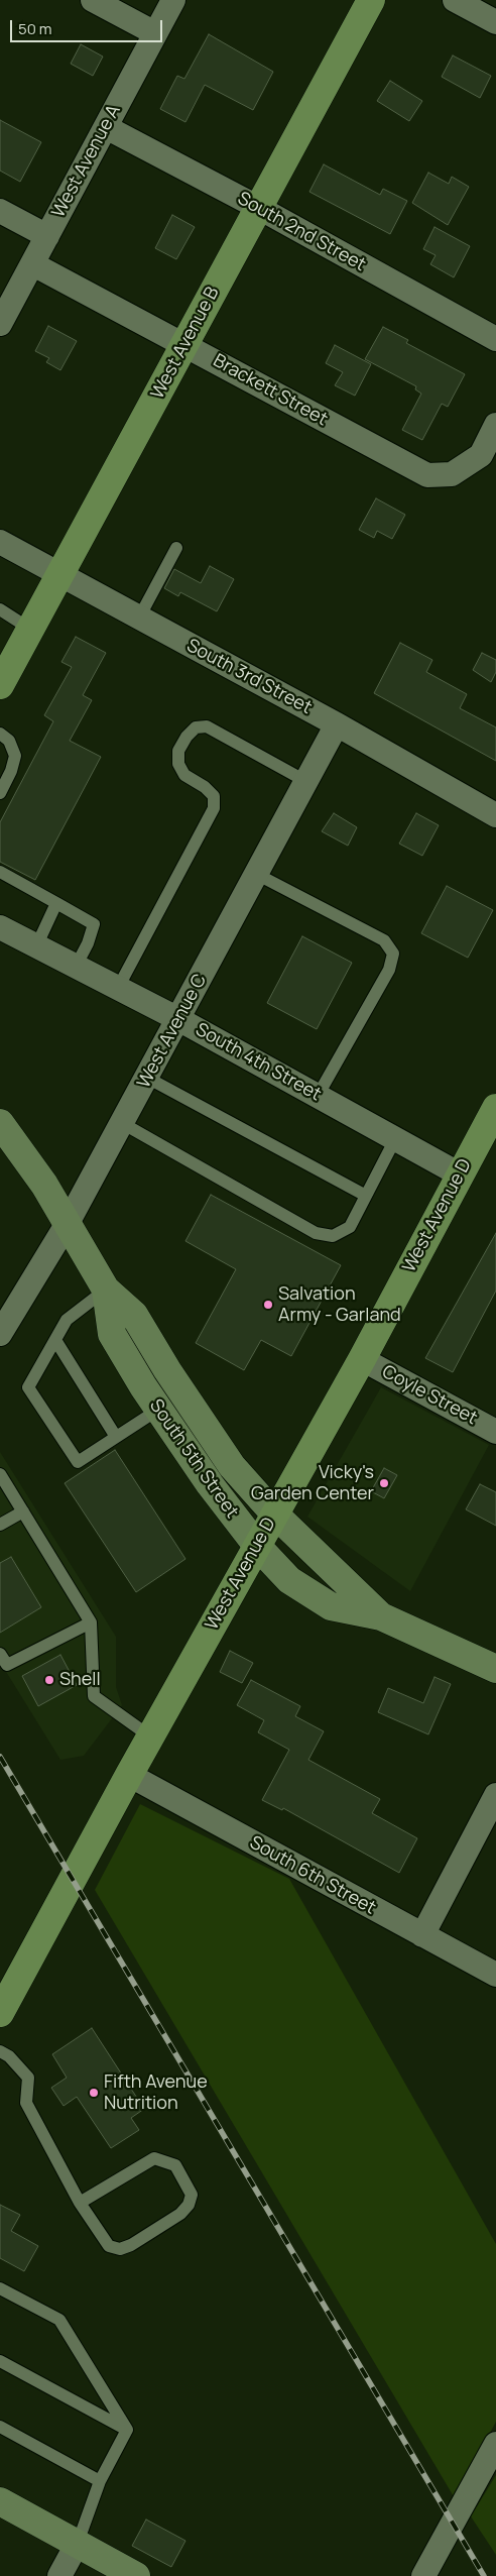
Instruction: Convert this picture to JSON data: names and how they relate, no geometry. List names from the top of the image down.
{
  "streets": {
    "main road": ["West Avenue B", "West Avenue D"],
    "street": [
      "West Avenue A",
      "South 2nd Street",
      "Brackett Street",
      "South 3rd Street",
      "West Avenue C",
      "South 4th Street",
      "Coyle Street",
      "South 5th Street",
      "South 6th Street"
    ]
  },
  "crossings": [
    ["West Avenue A", "South 2nd Street"],
    ["West Avenue A", "Brackett Street"],
    ["South 2nd Street", "West Avenue B"],
    ["West Avenue B", "Brackett Street"],
    ["West Avenue B", "South 3rd Street"],
    ["South 3rd Street", "West Avenue C"],
    ["West Avenue C", "South 4th Street"],
    ["West Avenue C", "South 5th Street"],
    ["South 4th Street", "West Avenue D"],
    ["West Avenue D", "Coyle Street"],
    ["West Avenue D", "South 5th Street"],
    ["West Avenue D", "South 6th Street"]
  ],
  "places": [
    "Salvation Army - Garland",
    "Vicky's Garden Center",
    "Shell",
    "Fifth Avenue Nutrition"
  ],
  "scale_bar": "50 m"
}
